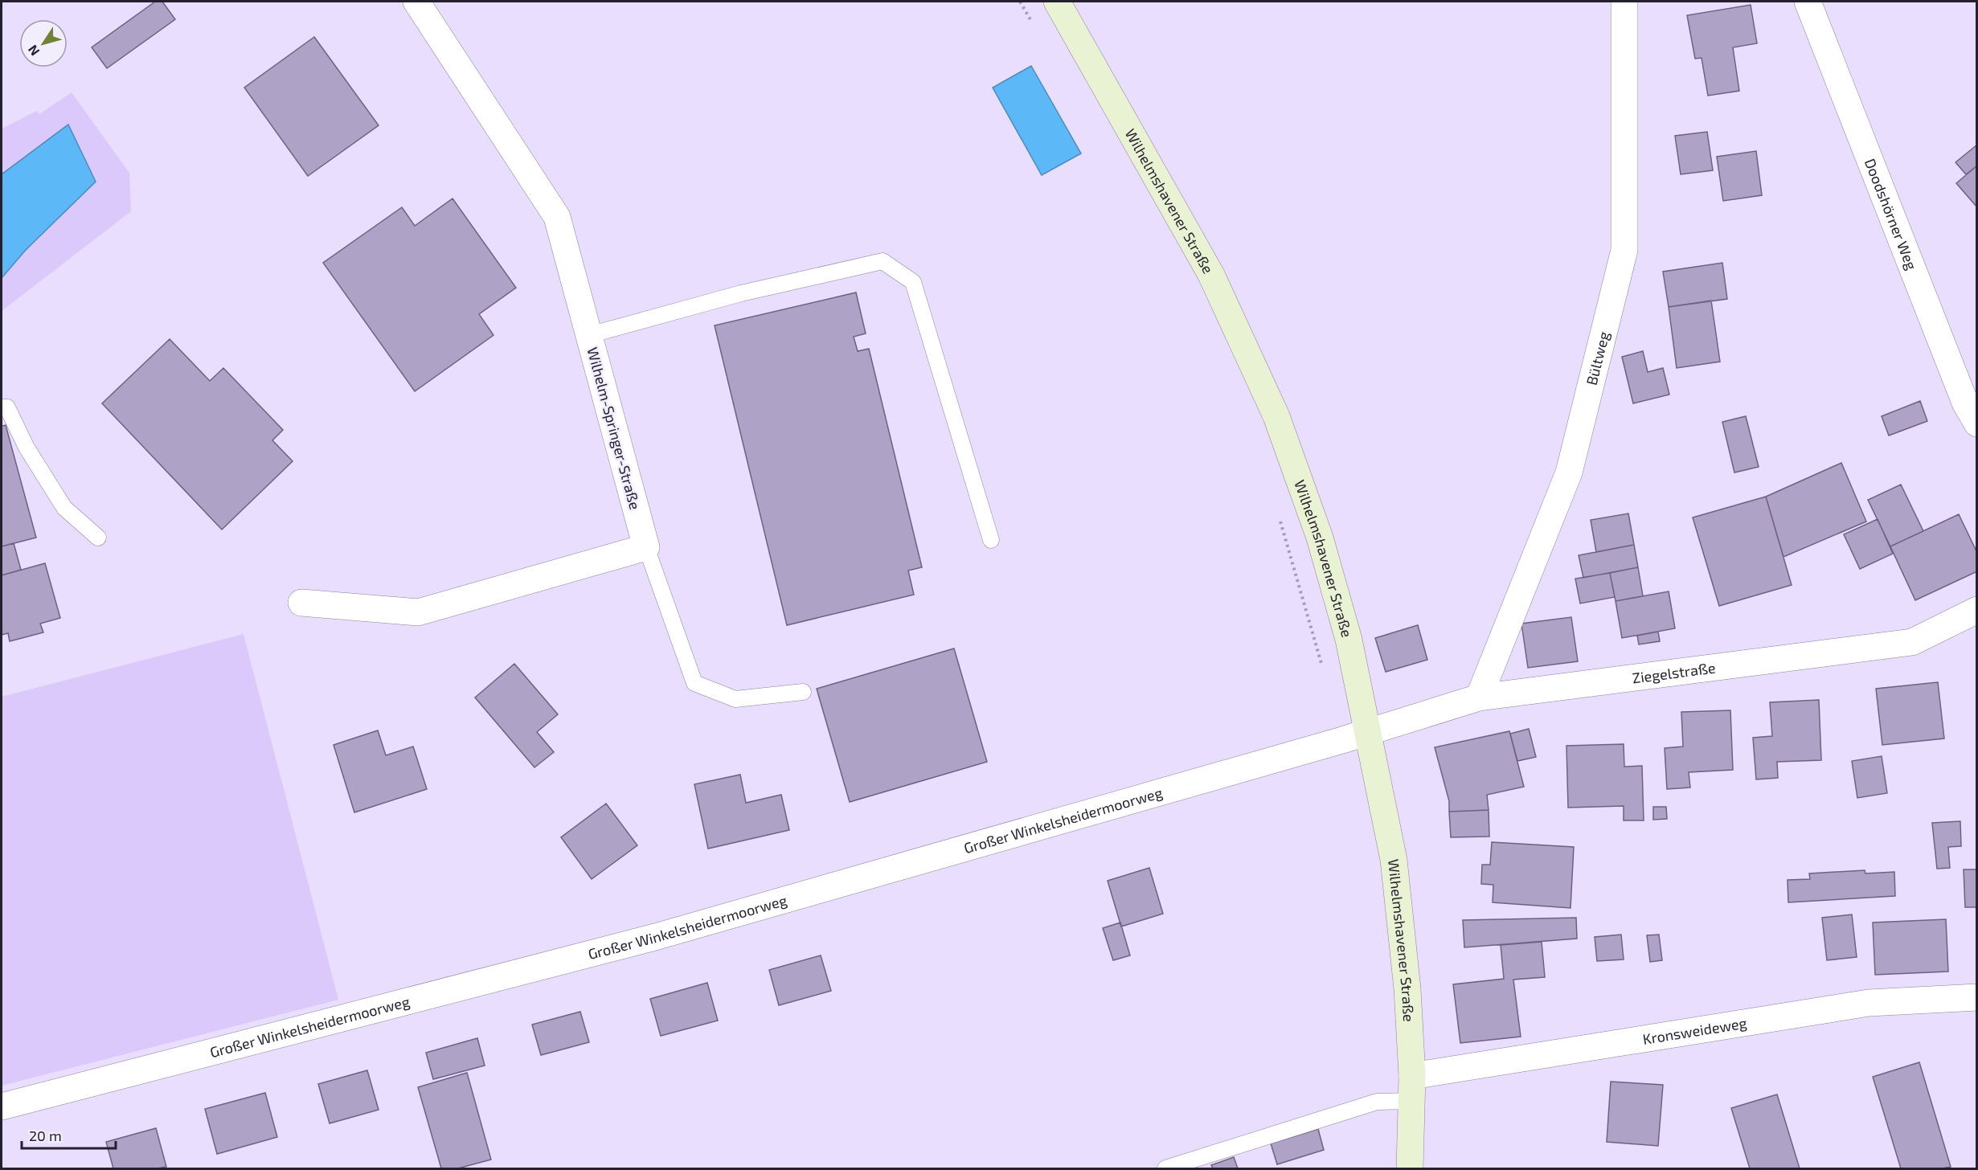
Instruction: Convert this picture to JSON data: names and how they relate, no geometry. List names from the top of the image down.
{
  "streets": {
    "street": [
      "Wilhelmshavener Straße",
      "Doodshörner Weg",
      "Bültweg",
      "Wilhelm-Springer-Straße",
      "Ziegelstraße",
      "Großer Winkelsheidermoorweg",
      "Kronsweideweg"
    ]
  },
  "crossings": [
    ["Wilhelmshavener Straße", "Ziegelstraße"],
    ["Wilhelmshavener Straße", "Großer Winkelsheidermoorweg"],
    ["Wilhelmshavener Straße", "Kronsweideweg"],
    ["Bültweg", "Ziegelstraße"],
    ["Ziegelstraße", "Großer Winkelsheidermoorweg"]
  ],
  "scale_bar": "20 m",
  "north": "bottom left"
}
